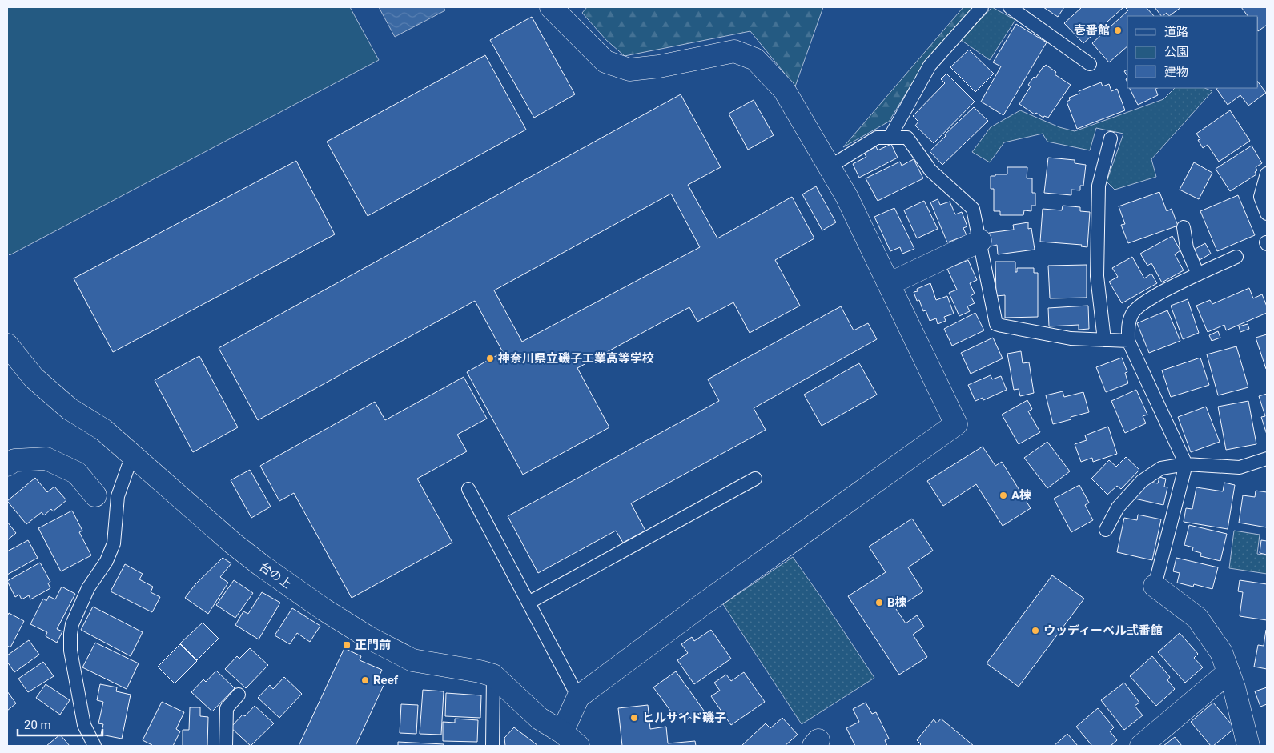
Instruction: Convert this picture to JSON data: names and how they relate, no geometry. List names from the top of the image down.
{
  "streets": {
    "street": ["台の上"]
  },
  "places": {
    "other": [
      "壱番館",
      "神奈川県立磯子工業高等学校",
      "A棟",
      "B棟",
      "ウッディーベル弍番館",
      "Reef",
      "ヒルサイド磯子"
    ],
    "transit": ["正門前"]
  },
  "legend": ["道路", "公園", "建物"],
  "scale_bar": "20 m"
}
